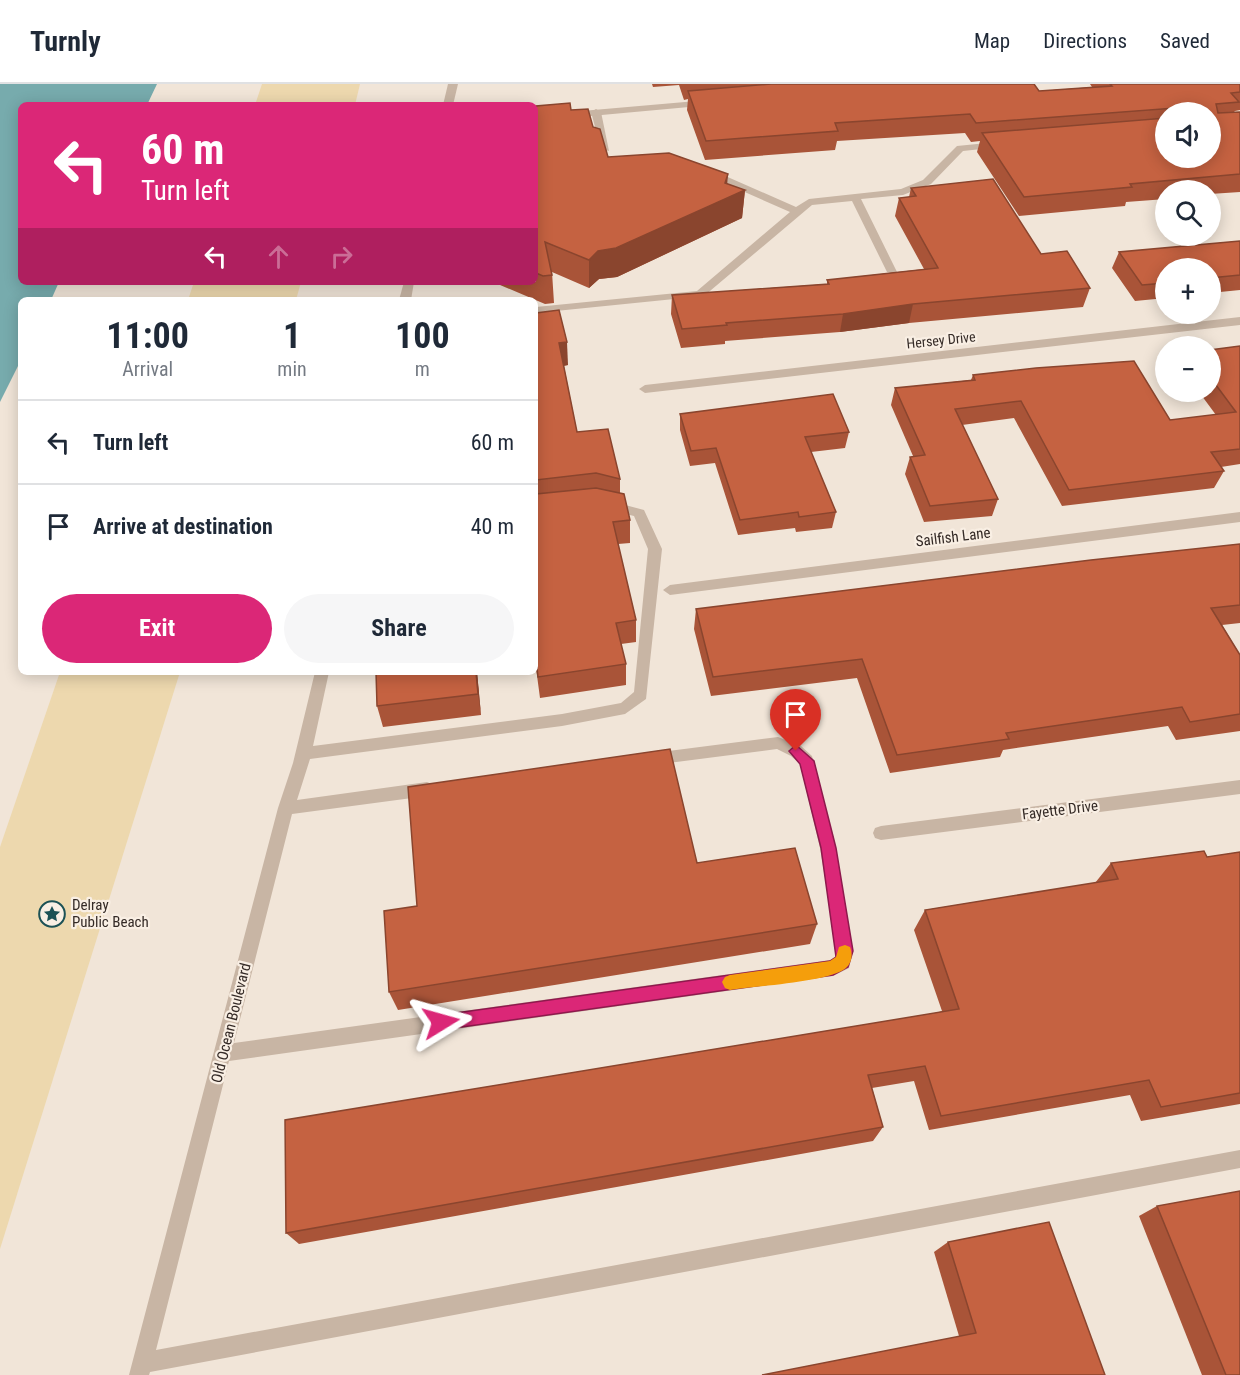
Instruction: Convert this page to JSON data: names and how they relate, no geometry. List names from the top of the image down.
{
  "streets": {
    "street": [
      "Hersey Drive",
      "Sailfish Lane",
      "Fayette Drive",
      "Old Ocean Boulevard"
    ]
  },
  "places": {
    "place": ["Delray Public Beach"]
  },
  "page": {
    "header": "Turnly",
    "nav": ["Map", "Directions", "Saved"],
    "map_buttons": ["+", "−"],
    "turn": ["60 m", "Turn left"],
    "eta": [
      "11:00",
      "Arrival",
      "1",
      "min",
      "100",
      "m"
    ],
    "list": [
      {
        "name": "Turn left",
        "value": "60 m"
      },
      {
        "name": "Arrive at destination",
        "value": "40 m"
      }
    ],
    "buttons": ["Exit", "Share"]
  }
}
